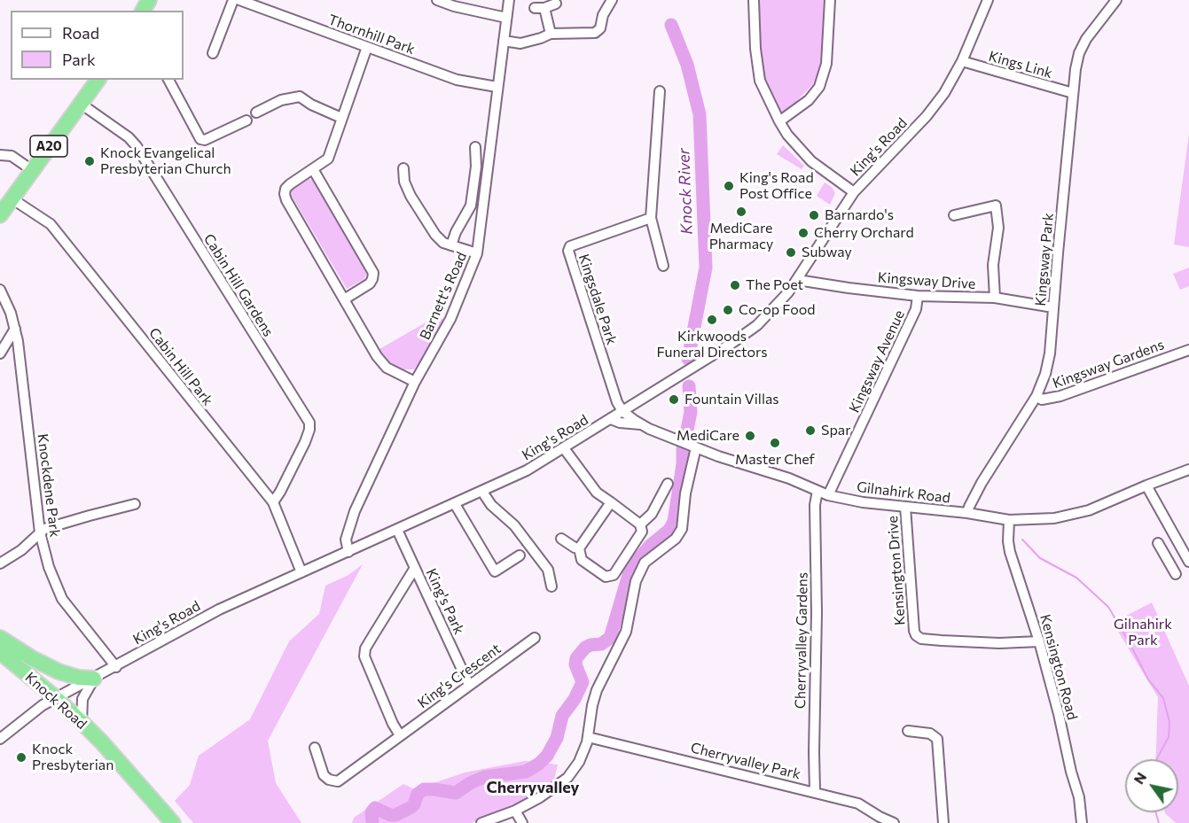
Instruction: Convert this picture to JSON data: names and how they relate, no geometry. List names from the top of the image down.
{
  "streets": {
    "highway": ["A20", "Knock Road"],
    "street": [
      "Thornhill Park",
      "Kings Link",
      "King's Road",
      "Kingsway Park",
      "Kingsway Drive",
      "Cabin Hill Gardens",
      "Barnett's Road",
      "Kingsdale Park",
      "Kingsway Avenue",
      "Kingsway Gardens",
      "Cabin Hill Park",
      "Knockdene Park",
      "Gilnahirk Road",
      "Kensington Drive",
      "King's Park",
      "Cherryvalley Gardens",
      "Kensington Road",
      "King's Crescent",
      "Cherryvalley Park"
    ]
  },
  "crossings": [
    ["Thornhill Park", "Barnett's Road"],
    ["Kings Link", "King's Road"],
    ["Kings Link", "Kingsway Park"],
    ["A20", "Cabin Hill Gardens"],
    ["A20", "Cabin Hill Park"],
    ["King's Road", "Kingsway Drive"],
    ["King's Road", "Barnett's Road"],
    ["King's Road", "Kingsdale Park"],
    ["King's Road", "Cabin Hill Park"],
    ["King's Road", "Knockdene Park"],
    ["King's Road", "Gilnahirk Road"],
    ["King's Road", "King's Park"],
    ["King's Road", "Knock Road"],
    ["Kingsway Park", "Kingsway Drive"],
    ["Kingsway Park", "Kingsway Gardens"],
    ["Kingsway Park", "Gilnahirk Road"],
    ["Kingsway Drive", "Kingsway Avenue"],
    ["Cabin Hill Gardens", "Cabin Hill Park"],
    ["Kingsdale Park", "Gilnahirk Road"],
    ["Kingsway Avenue", "Gilnahirk Road"],
    ["Gilnahirk Road", "Kensington Drive"],
    ["Gilnahirk Road", "Cherryvalley Gardens"],
    ["Gilnahirk Road", "Kensington Road"],
    ["Kensington Drive", "Kensington Road"],
    ["King's Park", "King's Crescent"],
    ["Cherryvalley Gardens", "Cherryvalley Park"]
  ],
  "districts": ["Cherryvalley"],
  "water": ["Knock River"],
  "parks": ["Gilnahirk Park"],
  "places": [
    "Knock Evangelical Presbyterian Church",
    "King's Road Post Office",
    "MediCare Pharmacy",
    "Barnardo's",
    "Cherry Orchard",
    "Subway",
    "The Poet",
    "Co-op Food",
    "Kirkwoods Funeral Directors",
    "Fountain Villas",
    "Spar",
    "MediCare",
    "Master Chef",
    "Knock Presbyterian"
  ],
  "legend": ["Road", "Park"],
  "north": "top left"
}
